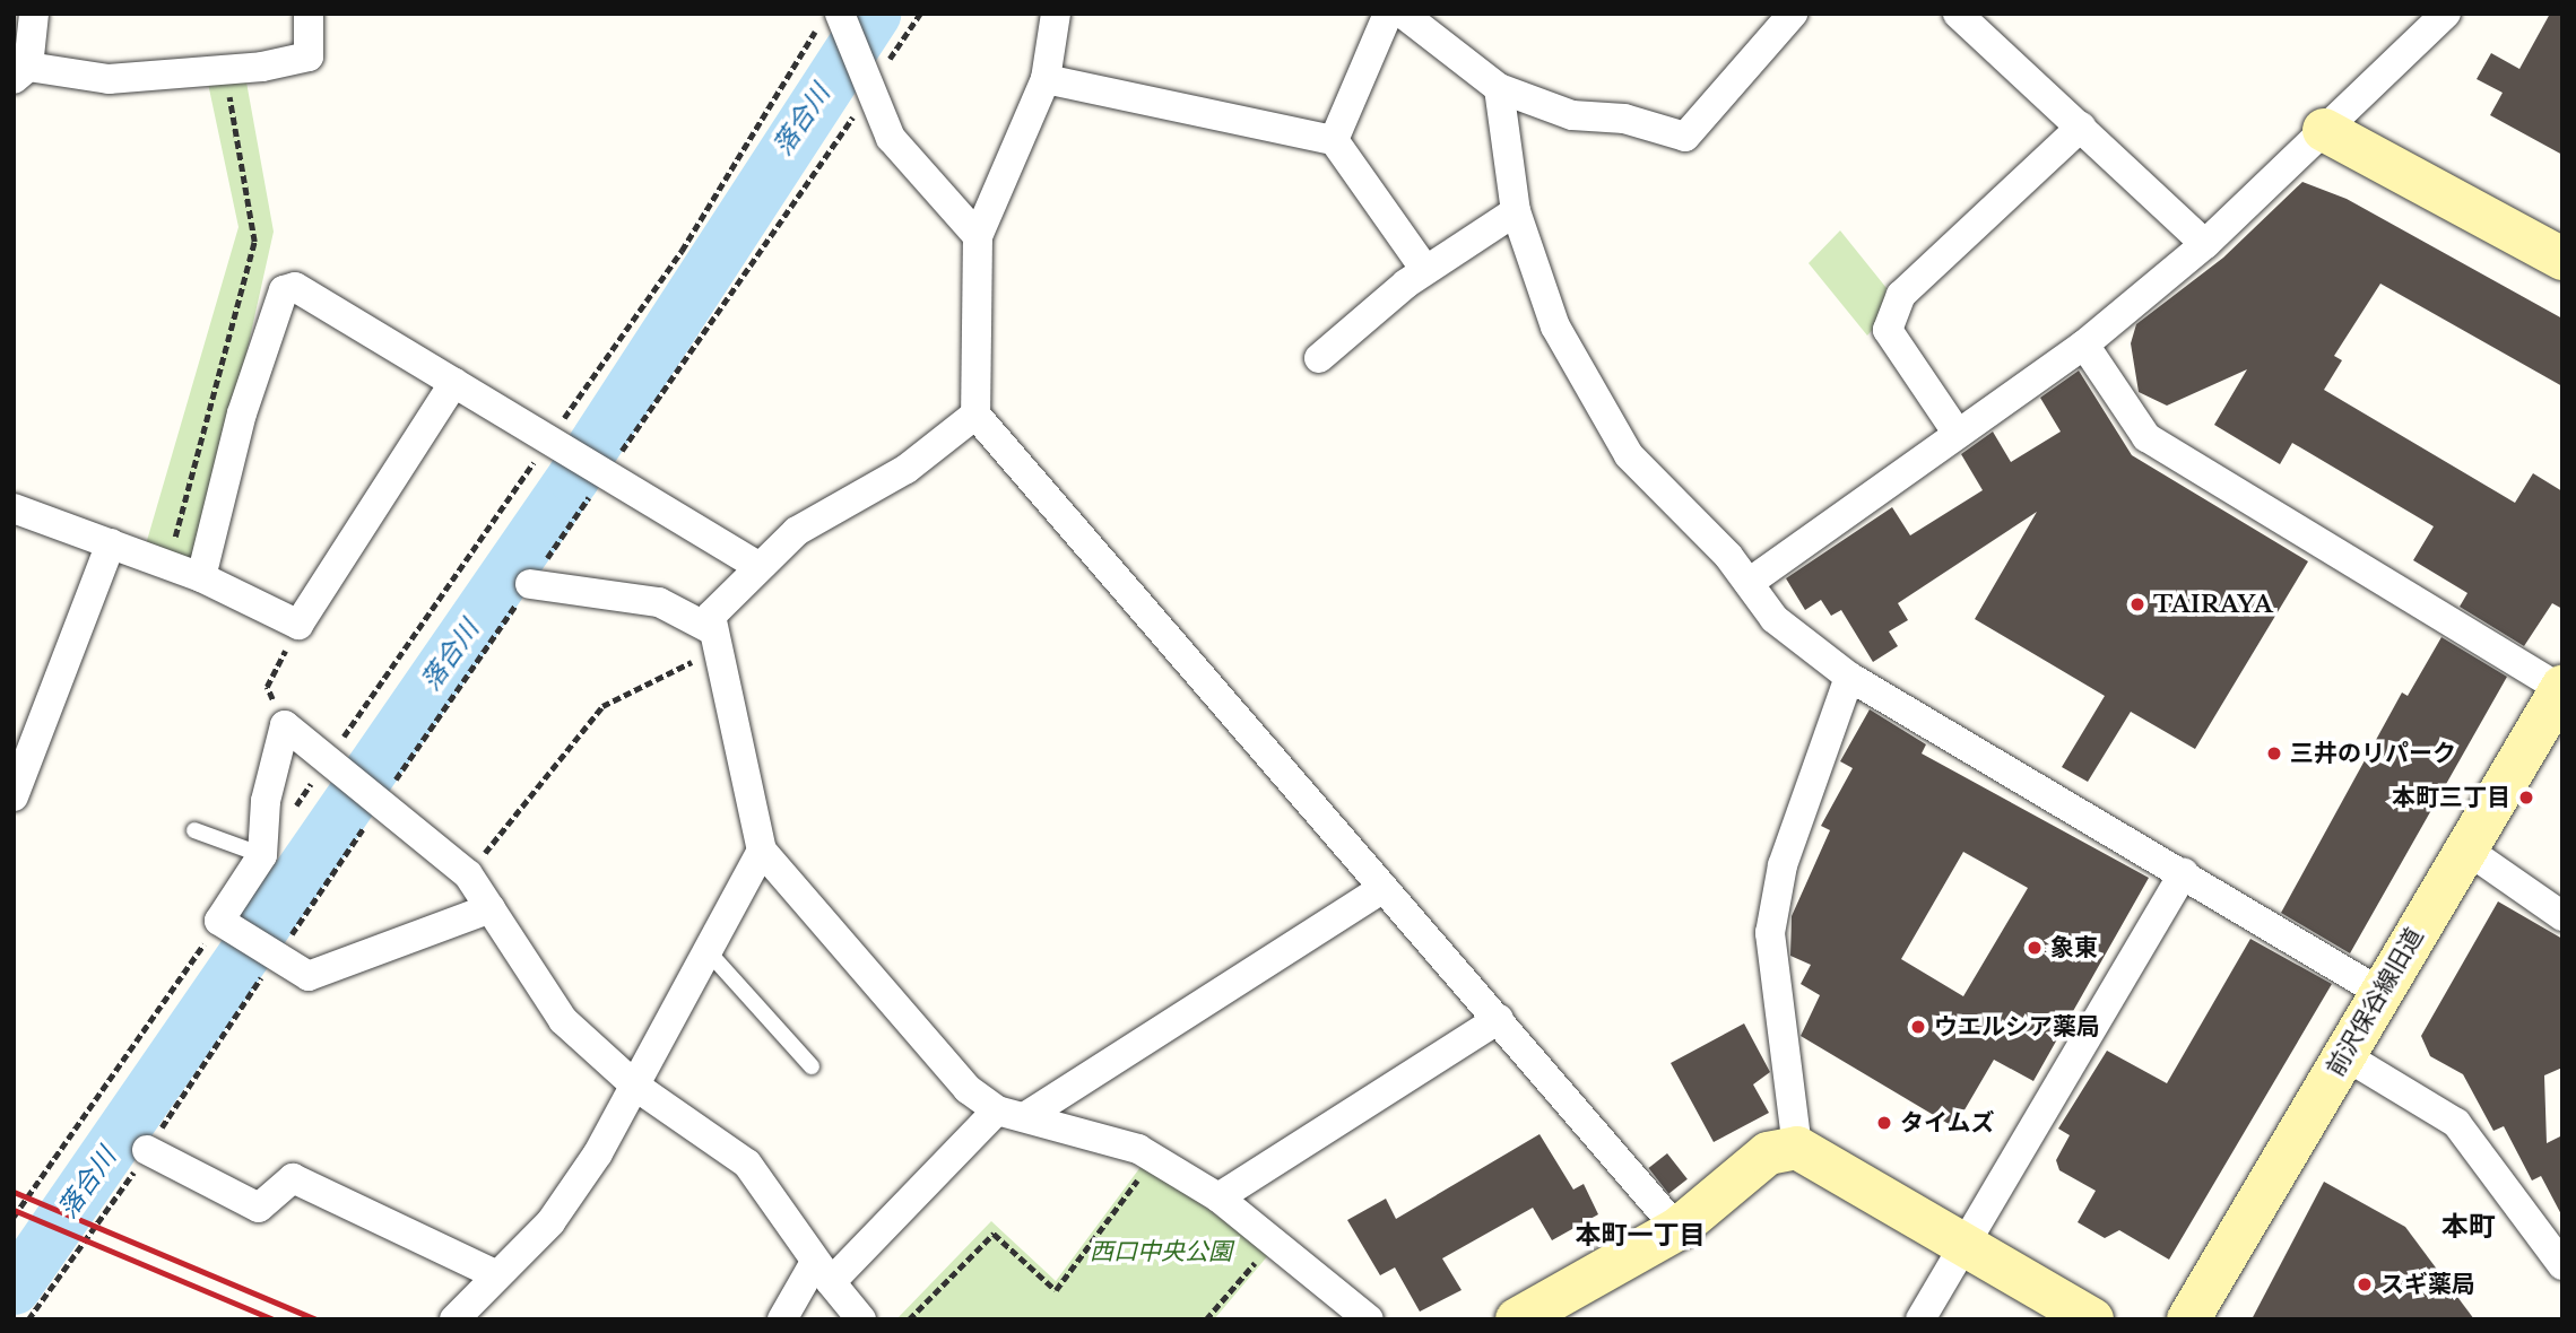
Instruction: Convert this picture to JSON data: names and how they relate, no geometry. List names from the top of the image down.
{
  "streets": {
    "street": ["前沢保谷線旧道"]
  },
  "districts": ["本町", "本町一丁目"],
  "water": ["落合川"],
  "parks": ["西口中央公園"],
  "places": [
    "TAIRAYA",
    "三井のリパーク",
    "本町三丁目",
    "象東",
    "ウエルシア薬局",
    "タイムズ",
    "スギ薬局"
  ]
}
